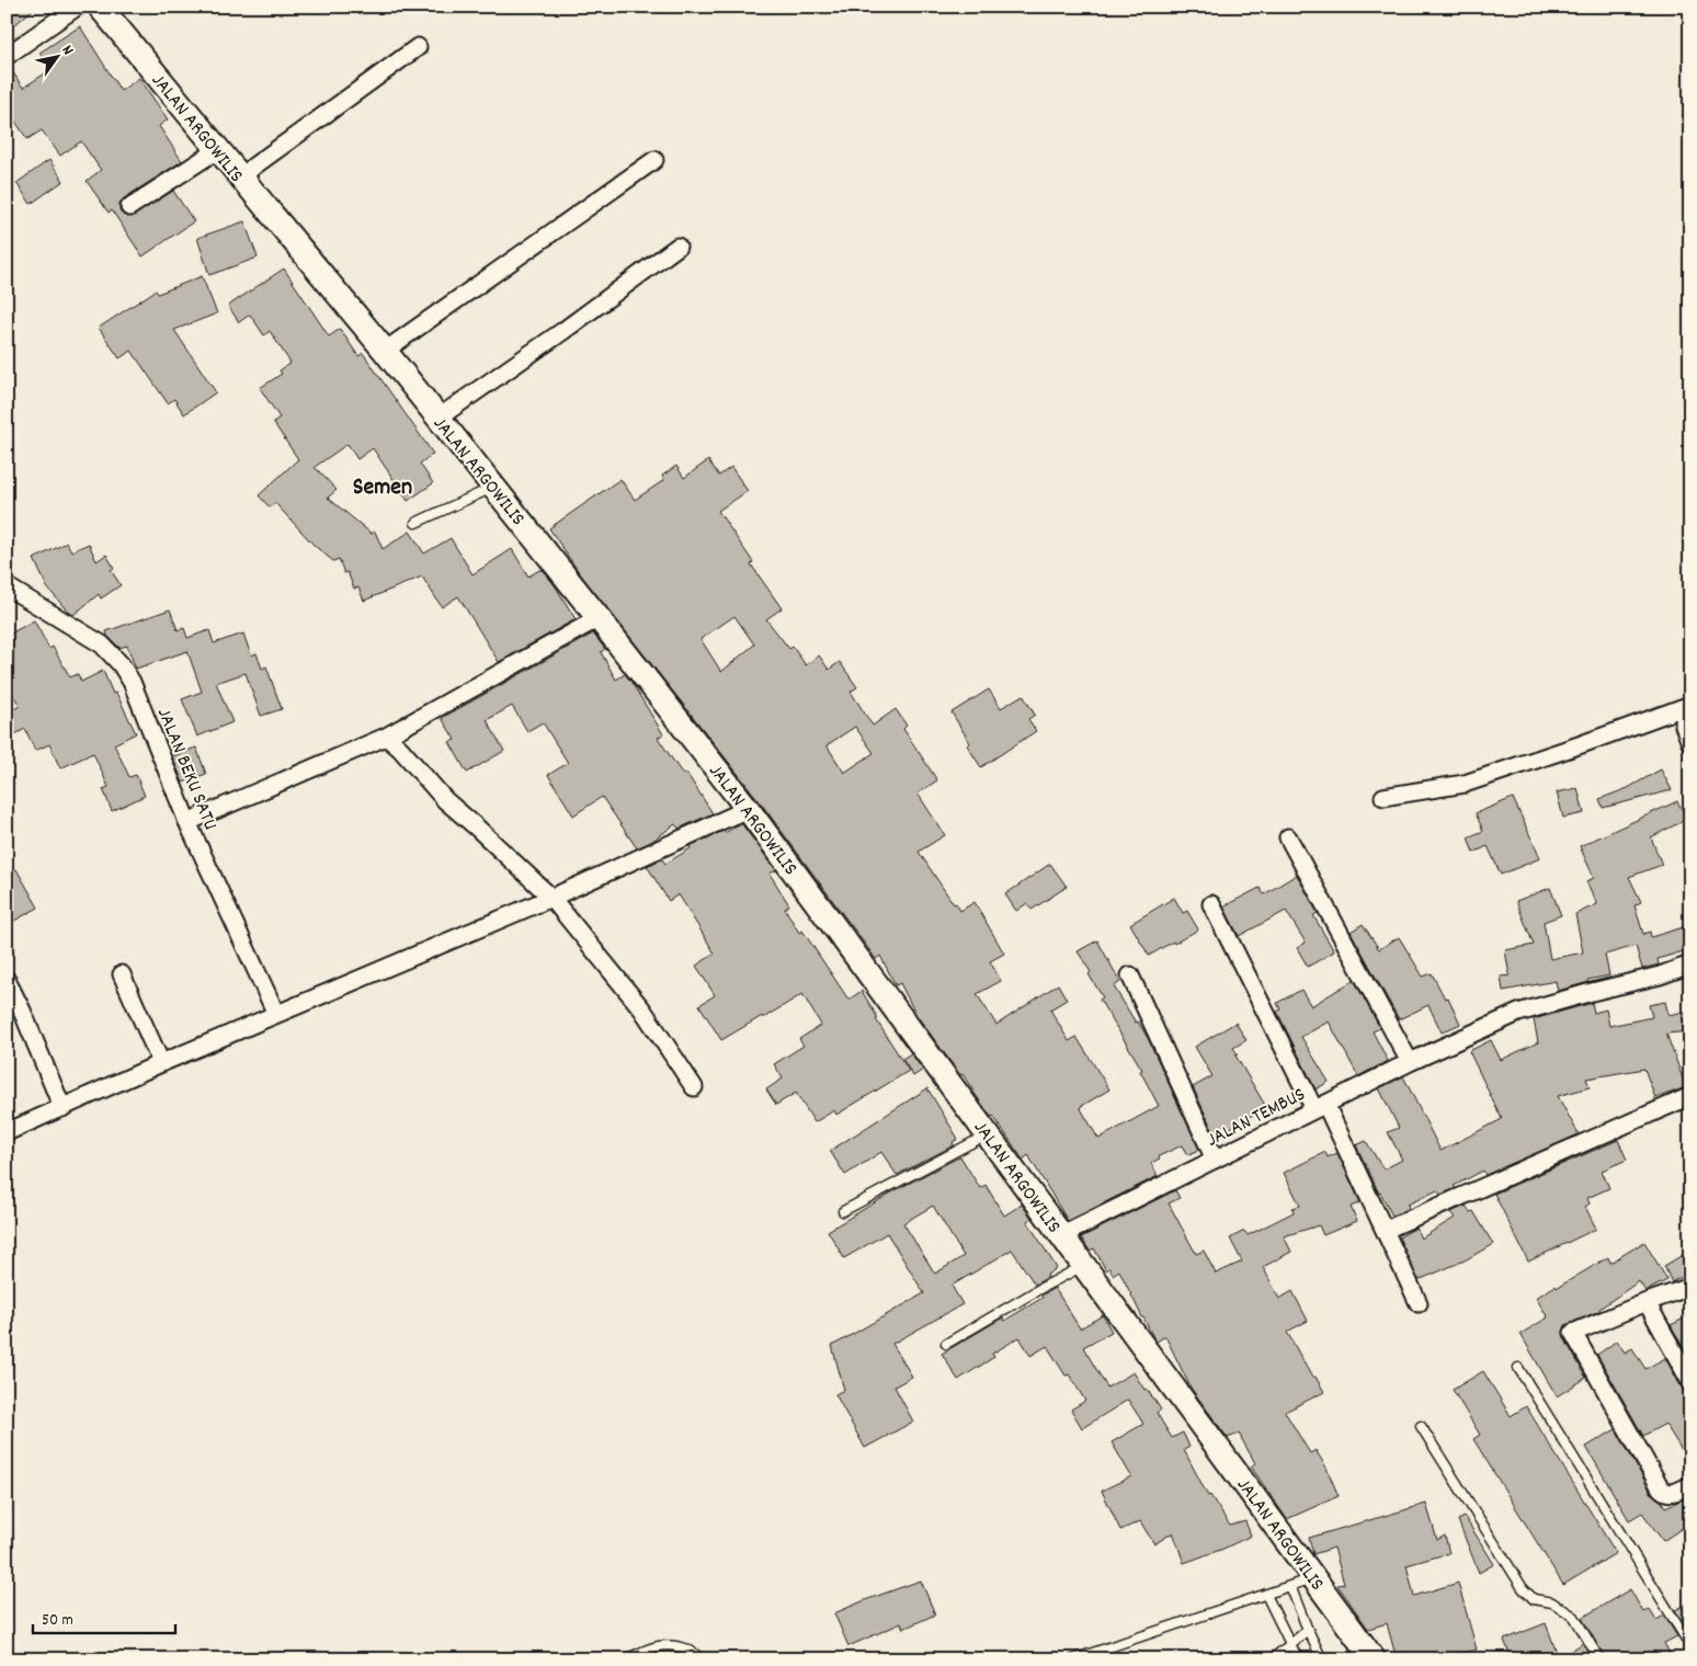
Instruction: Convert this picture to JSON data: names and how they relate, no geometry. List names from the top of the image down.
{
  "streets": {
    "street": ["JALAN ARGOWILIS", "JALAN BEKU SATU", "JALAN TEMBUS"]
  },
  "crossings": [
    ["JALAN ARGOWILIS", "JALAN TEMBUS"]
  ],
  "districts": ["Semen"],
  "scale_bar": "50 m",
  "north": "top right"
}
